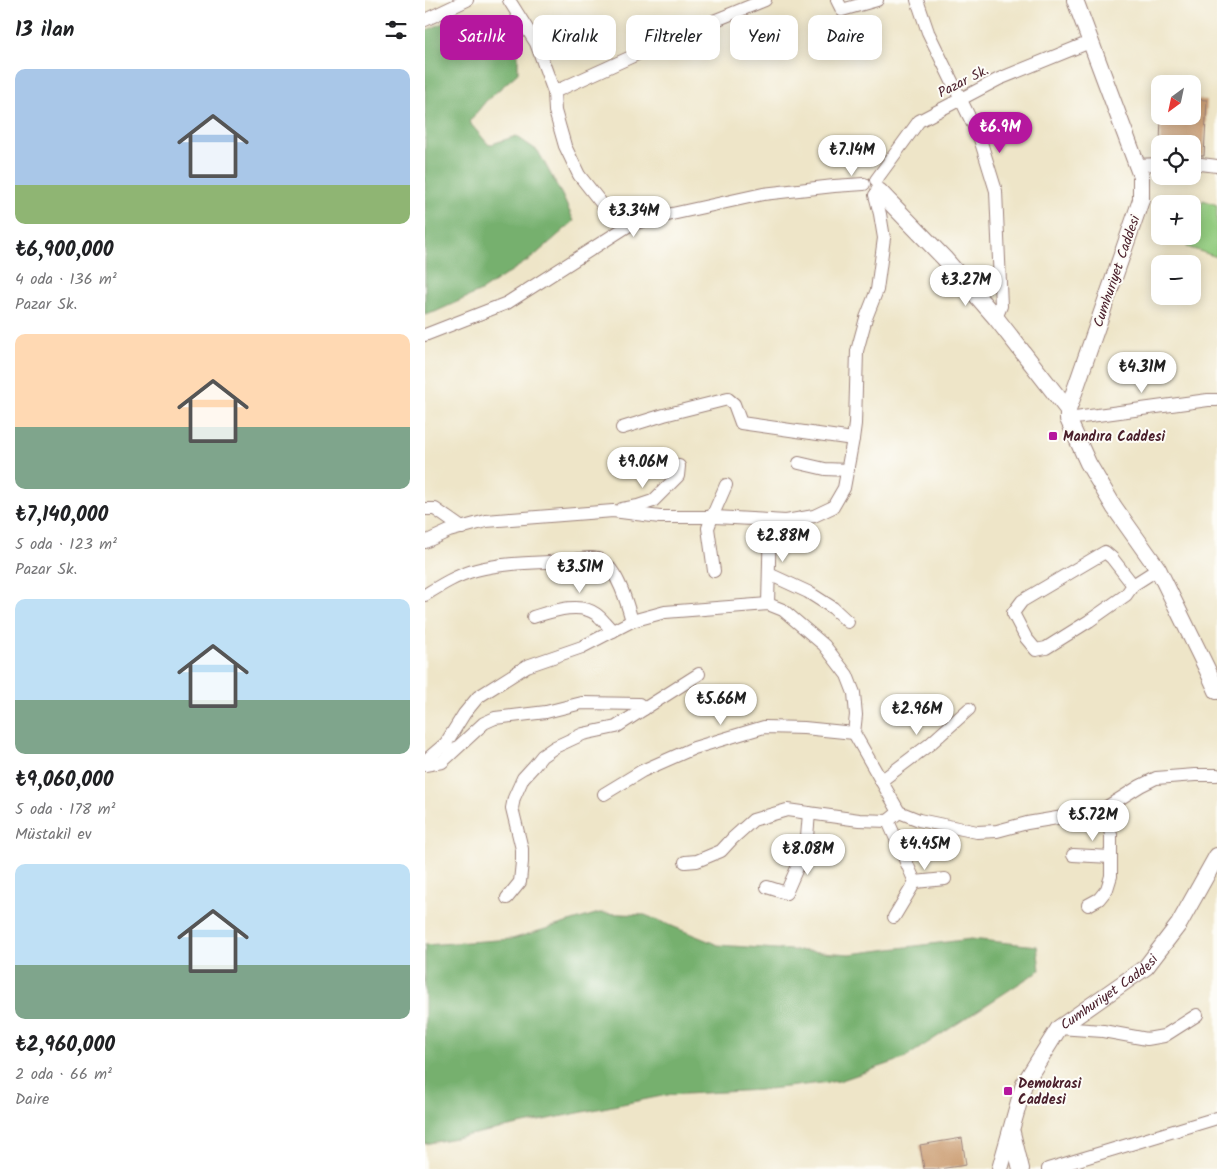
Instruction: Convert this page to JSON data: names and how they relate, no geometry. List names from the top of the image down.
{
  "streets": {
    "main road": ["Cumhuriyet Caddesi"],
    "street": ["Pazar Sk."]
  },
  "crossings": [
    ["Pazar Sk.", "Cumhuriyet Caddesi"]
  ],
  "places": {
    "transit": ["Mandıra Caddesi", "Demokrasi Caddesi"]
  },
  "north": "bottom left",
  "page": {
    "heading": "13 ilan",
    "chip": [
      "Satılık",
      "Kiralık",
      "Filtreler",
      "Yeni",
      "Daire"
    ],
    "list": [
      {
        "name": "₺6,900,000",
        "note": "4 oda · 136 m² · Pazar Sk."
      },
      {
        "name": "₺7,140,000",
        "note": "5 oda · 123 m² · Pazar Sk."
      },
      {
        "name": "₺9,060,000",
        "note": "5 oda · 178 m² · Müstakil ev"
      },
      {
        "name": "₺2,960,000",
        "note": "2 oda · 66 m² · Daire"
      }
    ],
    "map_buttons": ["+", "−"],
    "price": [
      "₺6.9M",
      "₺7.14M",
      "₺3.34M",
      "₺3.27M",
      "₺4.31M",
      "₺9.06M",
      "₺2.88M",
      "₺3.51M",
      "₺5.66M",
      "₺2.96M",
      "₺5.72M",
      "₺4.45M",
      "₺8.08M"
    ]
  }
}
